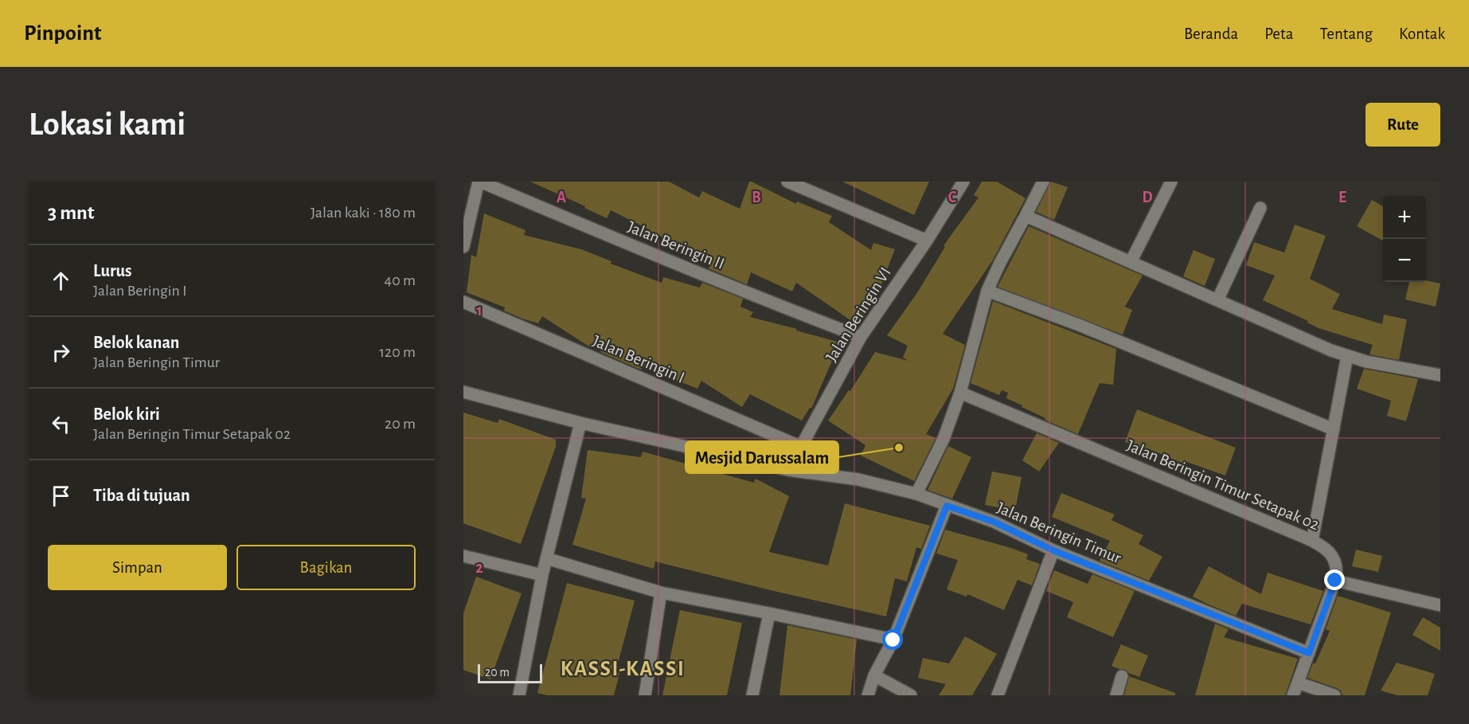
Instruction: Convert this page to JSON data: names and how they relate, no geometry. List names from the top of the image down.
{
  "streets": {
    "street": [
      "Jalan Beringin II",
      "Jalan Beringin VI",
      "Jalan Beringin I",
      "Jalan Beringin Timur Setapak 02",
      "Jalan Beringin Timur"
    ]
  },
  "crossings": [
    ["Jalan Beringin II", "Jalan Beringin VI"],
    ["Jalan Beringin VI", "Jalan Beringin I"],
    ["Jalan Beringin VI", "Jalan Beringin Timur"],
    ["Jalan Beringin Timur Setapak 02", "Jalan Beringin Timur"]
  ],
  "districts": ["KASSI-KASSI"],
  "places": ["Mesjid Darussalam"],
  "scale_bar": "20 m",
  "page": {
    "header": "Pinpoint",
    "nav": [
      "Beranda",
      "Peta",
      "Tentang",
      "Kontak"
    ],
    "buttons": [
      "Rute",
      ["Simpan", "Bagikan"]
    ],
    "title": "Lokasi kami",
    "heading": ["3 mnt", "Jalan kaki · 180 m"],
    "map_buttons": ["+", "−"],
    "list": [
      ["Lurus", "Jalan Beringin I", "40 m"],
      ["Belok kanan", "Jalan Beringin Timur", "120 m"],
      ["Belok kiri", "Jalan Beringin Timur Setapak 02", "20 m"],
      "Tiba di tujuan"
    ],
    "scale": "20 m"
  },
  "grid": {
    "columns": [
      "A",
      "B",
      "C",
      "D",
      "E"
    ],
    "rows": ["1", "2"]
  }
}
